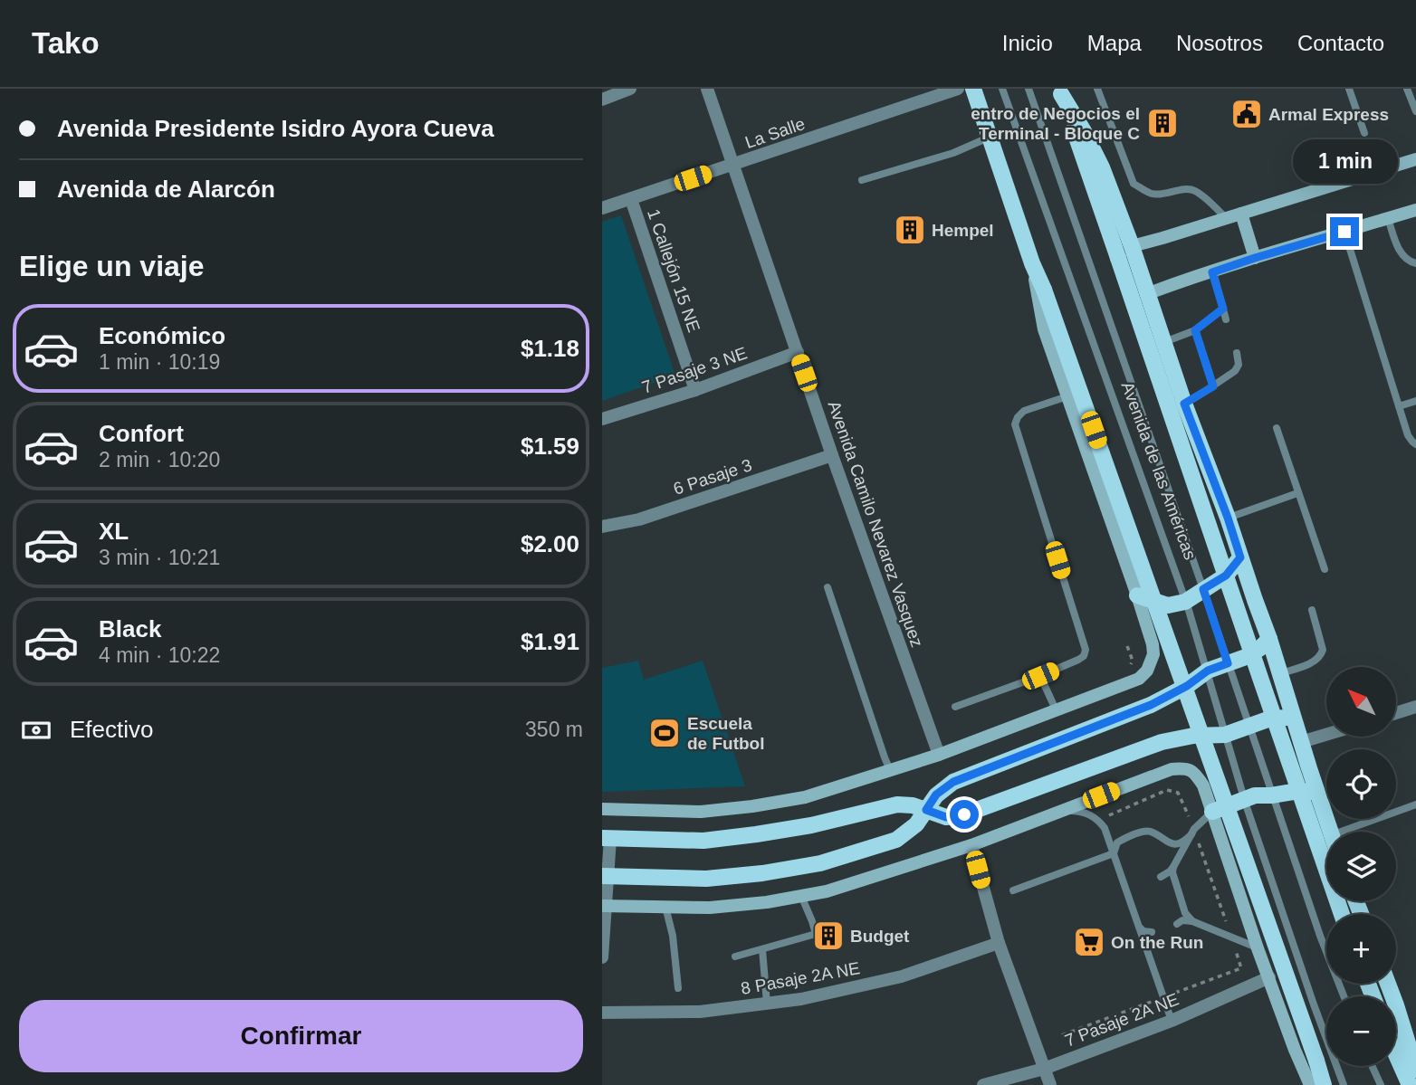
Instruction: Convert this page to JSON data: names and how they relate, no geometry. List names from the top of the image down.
{
  "streets": {
    "main road": ["Avenida de las Américas"],
    "street": [
      "La Salle",
      "1 Callejón 15 NE",
      "7 Pasaje 3 NE",
      "6 Pasaje 3",
      "Avenida Camilo Nevarez Vasquez",
      "8 Pasaje 2A NE",
      "7 Pasaje 2A NE"
    ]
  },
  "crossings": [
    ["La Salle", "1 Callejón 15 NE"],
    ["La Salle", "Avenida Camilo Nevarez Vasquez"],
    ["1 Callejón 15 NE", "7 Pasaje 3 NE"],
    ["7 Pasaje 3 NE", "Avenida Camilo Nevarez Vasquez"],
    ["6 Pasaje 3", "Avenida Camilo Nevarez Vasquez"]
  ],
  "places": {
    "public building": ["Armal Express"],
    "building": ["entro de Negocios el Terminal - Bloque C", "Hempel", "Budget"],
    "sports": ["Escuela de Futbol"],
    "supermarket": ["On the Run"]
  },
  "north": "top left",
  "page": {
    "header": "Tako",
    "nav": [
      "Inicio",
      "Mapa",
      "Nosotros",
      "Contacto"
    ],
    "banner": ["Avenida Presidente Isidro Ayora Cueva", "Avenida de Alarcón"],
    "bubble": "1 min",
    "heading": "Elige un viaje",
    "list": [
      {
        "name": "Económico",
        "note": "1 min · 10:19",
        "value": "$1.18"
      },
      {
        "name": "Confort",
        "note": "2 min · 10:20",
        "value": "$1.59"
      },
      {
        "name": "XL",
        "note": "3 min · 10:21",
        "value": "$2.00"
      },
      {
        "name": "Black",
        "note": "4 min · 10:22",
        "value": "$1.91"
      }
    ],
    "map_buttons": ["+", "−"],
    "pay": ["Efectivo", "350 m"],
    "buttons": "Confirmar"
  }
}
